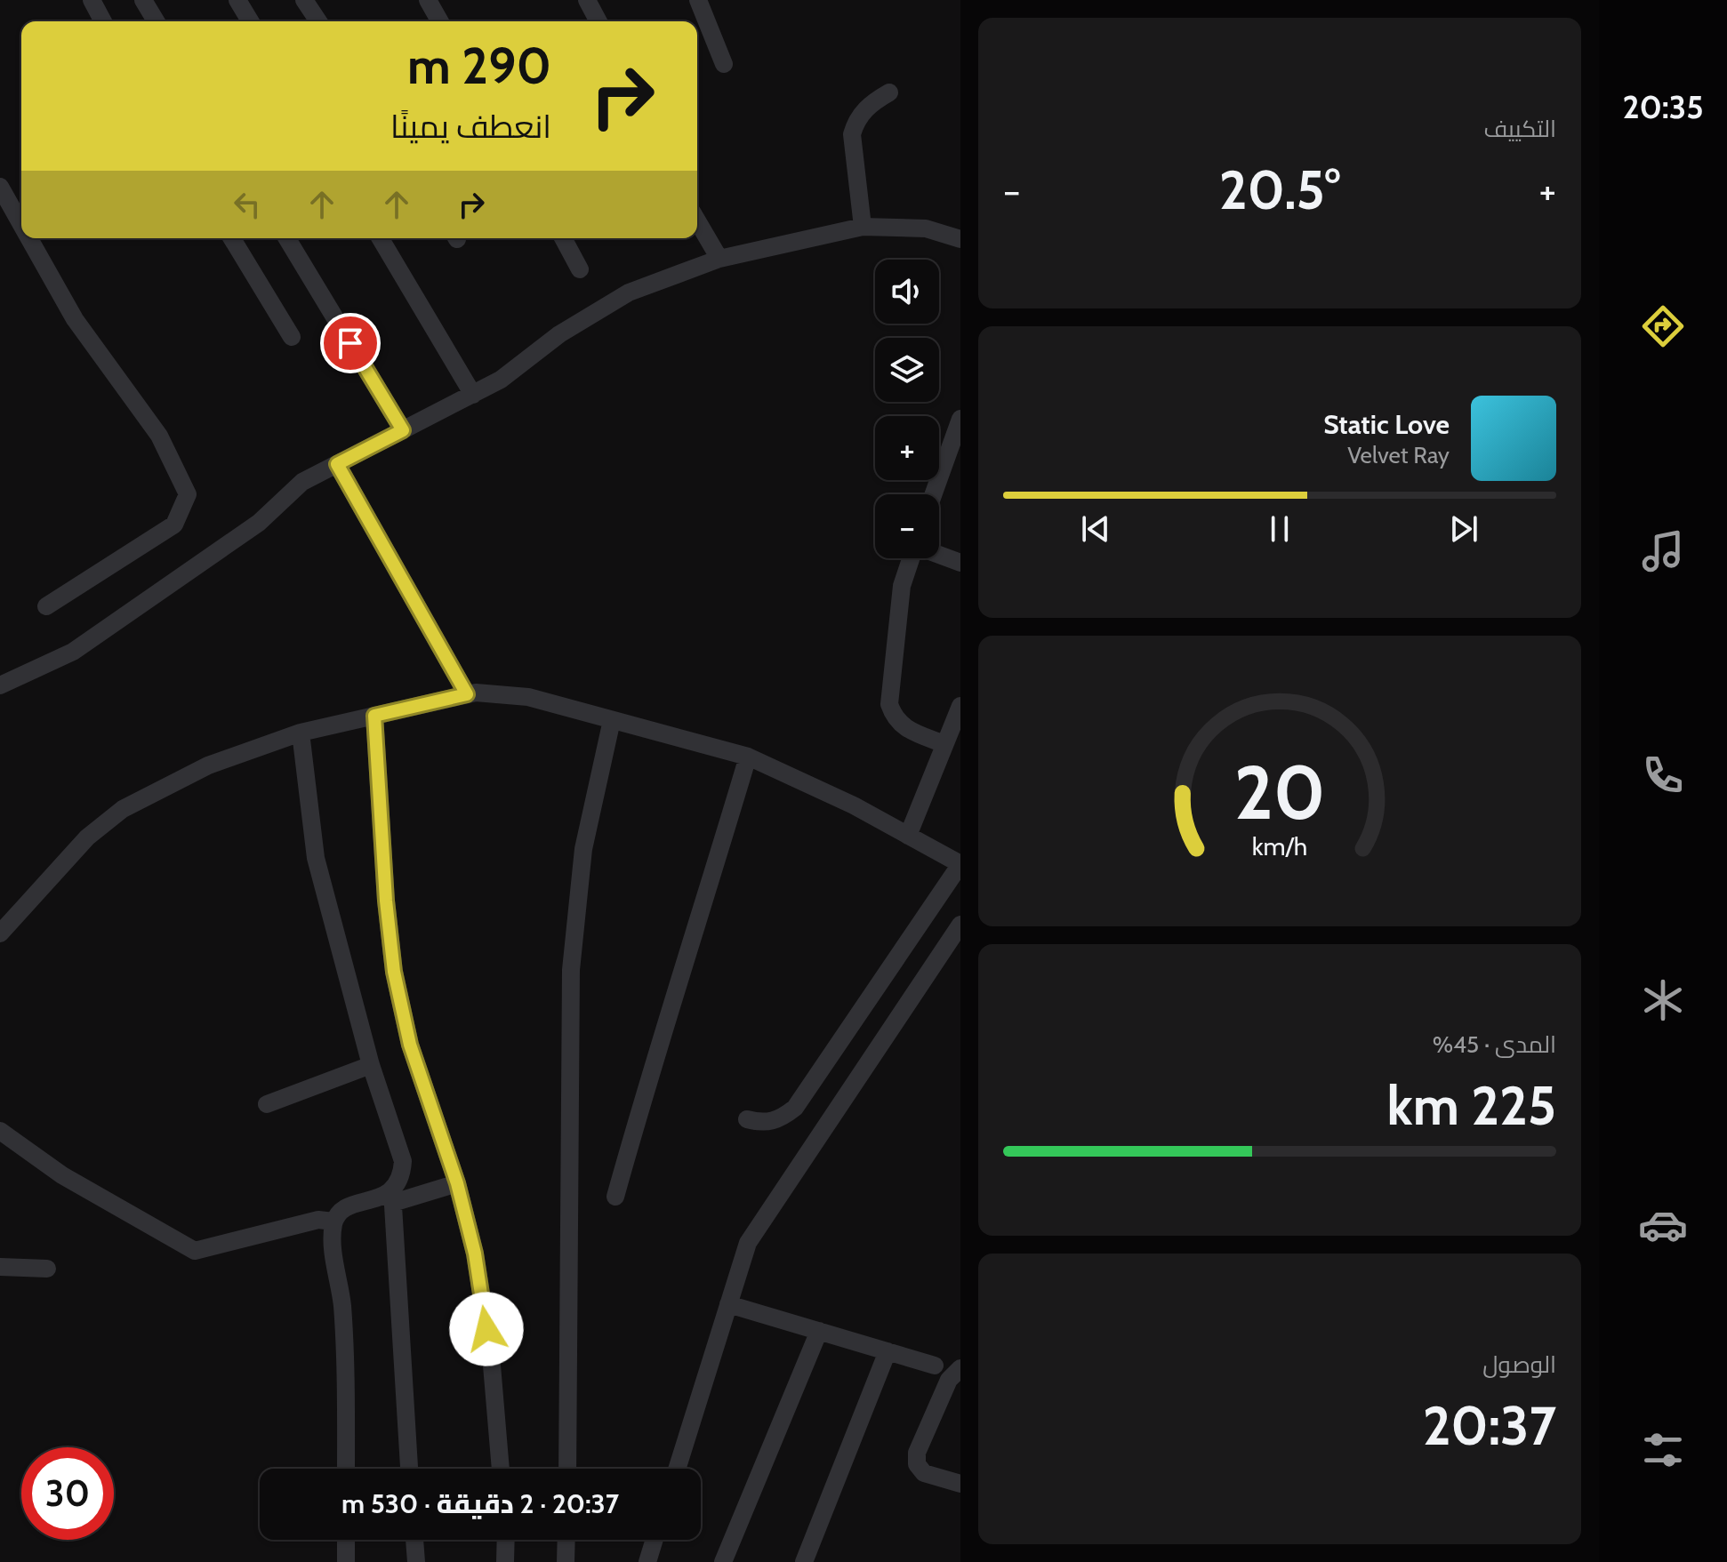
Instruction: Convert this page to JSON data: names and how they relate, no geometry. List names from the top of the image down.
{
  "page": {
    "tabs": "20:35",
    "tile": [
      "التكييف",
      ["المدى · 45%", "225 km"],
      ["الوصول", "20:37"]
    ],
    "turn": ["290 m", "انعطف يمينًا"],
    "heat": ["−", "20.5°", "+"],
    "map_buttons": ["+", "−"],
    "song": ["Static Love", "Velvet Ray"],
    "limit": "30",
    "trip": "20:37 · 2 دقيقة · 530 m",
    "gauge": ["20", "km/h"]
  }
}
